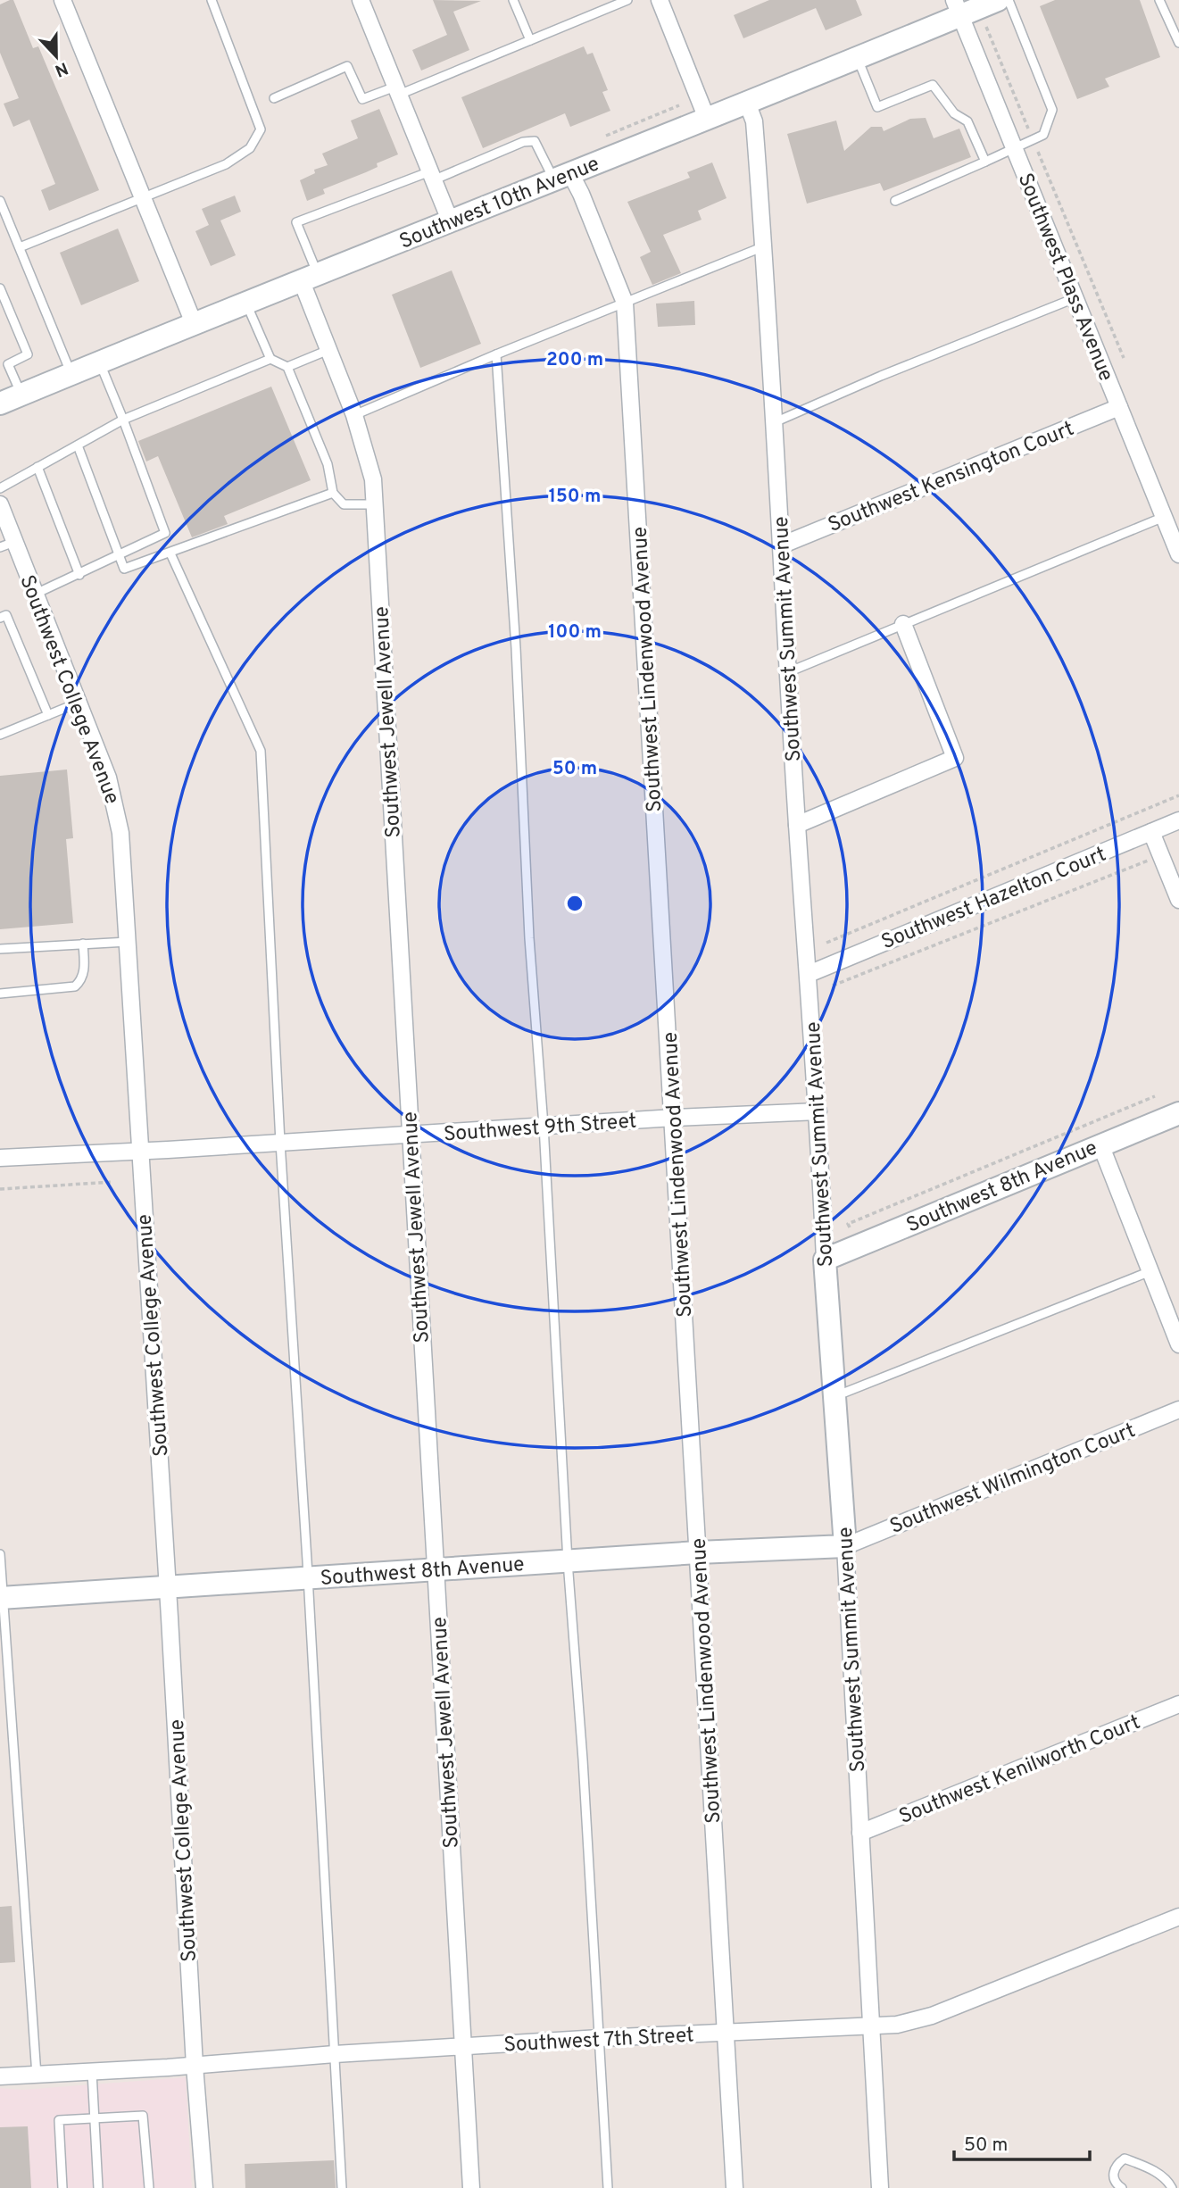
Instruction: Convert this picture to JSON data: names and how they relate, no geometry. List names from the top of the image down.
{
  "streets": {
    "street": [
      "Southwest 10th Avenue",
      "Southwest Plass Avenue",
      "Southwest Kensington Court",
      "Southwest Summit Avenue",
      "Southwest Lindenwood Avenue",
      "Southwest College Avenue",
      "Southwest Jewell Avenue",
      "Southwest Hazelton Court",
      "Southwest 9th Street",
      "Southwest 8th Avenue",
      "Southwest Wilmington Court",
      "Southwest Kenilworth Court",
      "Southwest 7th Street"
    ]
  },
  "crossings": [
    ["Southwest 10th Avenue", "Southwest Plass Avenue"],
    ["Southwest 10th Avenue", "Southwest Summit Avenue"],
    ["Southwest 10th Avenue", "Southwest Lindenwood Avenue"],
    ["Southwest 10th Avenue", "Southwest Jewell Avenue"],
    ["Southwest Plass Avenue", "Southwest Kensington Court"],
    ["Southwest Kensington Court", "Southwest Summit Avenue"],
    ["Southwest Summit Avenue", "Southwest Hazelton Court"],
    ["Southwest Summit Avenue", "Southwest 9th Street"],
    ["Southwest Summit Avenue", "Southwest 8th Avenue"],
    ["Southwest Summit Avenue", "Southwest Wilmington Court"],
    ["Southwest Summit Avenue", "Southwest Kenilworth Court"],
    ["Southwest Summit Avenue", "Southwest 7th Street"],
    ["Southwest Lindenwood Avenue", "Southwest 9th Street"],
    ["Southwest Lindenwood Avenue", "Southwest 8th Avenue"],
    ["Southwest Lindenwood Avenue", "Southwest 7th Street"],
    ["Southwest College Avenue", "Southwest 9th Street"],
    ["Southwest College Avenue", "Southwest 8th Avenue"],
    ["Southwest College Avenue", "Southwest 7th Street"],
    ["Southwest Jewell Avenue", "Southwest 9th Street"],
    ["Southwest Jewell Avenue", "Southwest 8th Avenue"],
    ["Southwest Jewell Avenue", "Southwest 7th Street"],
    ["Southwest 8th Avenue", "Southwest Wilmington Court"]
  ],
  "scale_bar": "50 m",
  "north": "bottom",
  "rings": [
    "200 m",
    "150 m",
    "100 m",
    "50 m"
  ]
}
